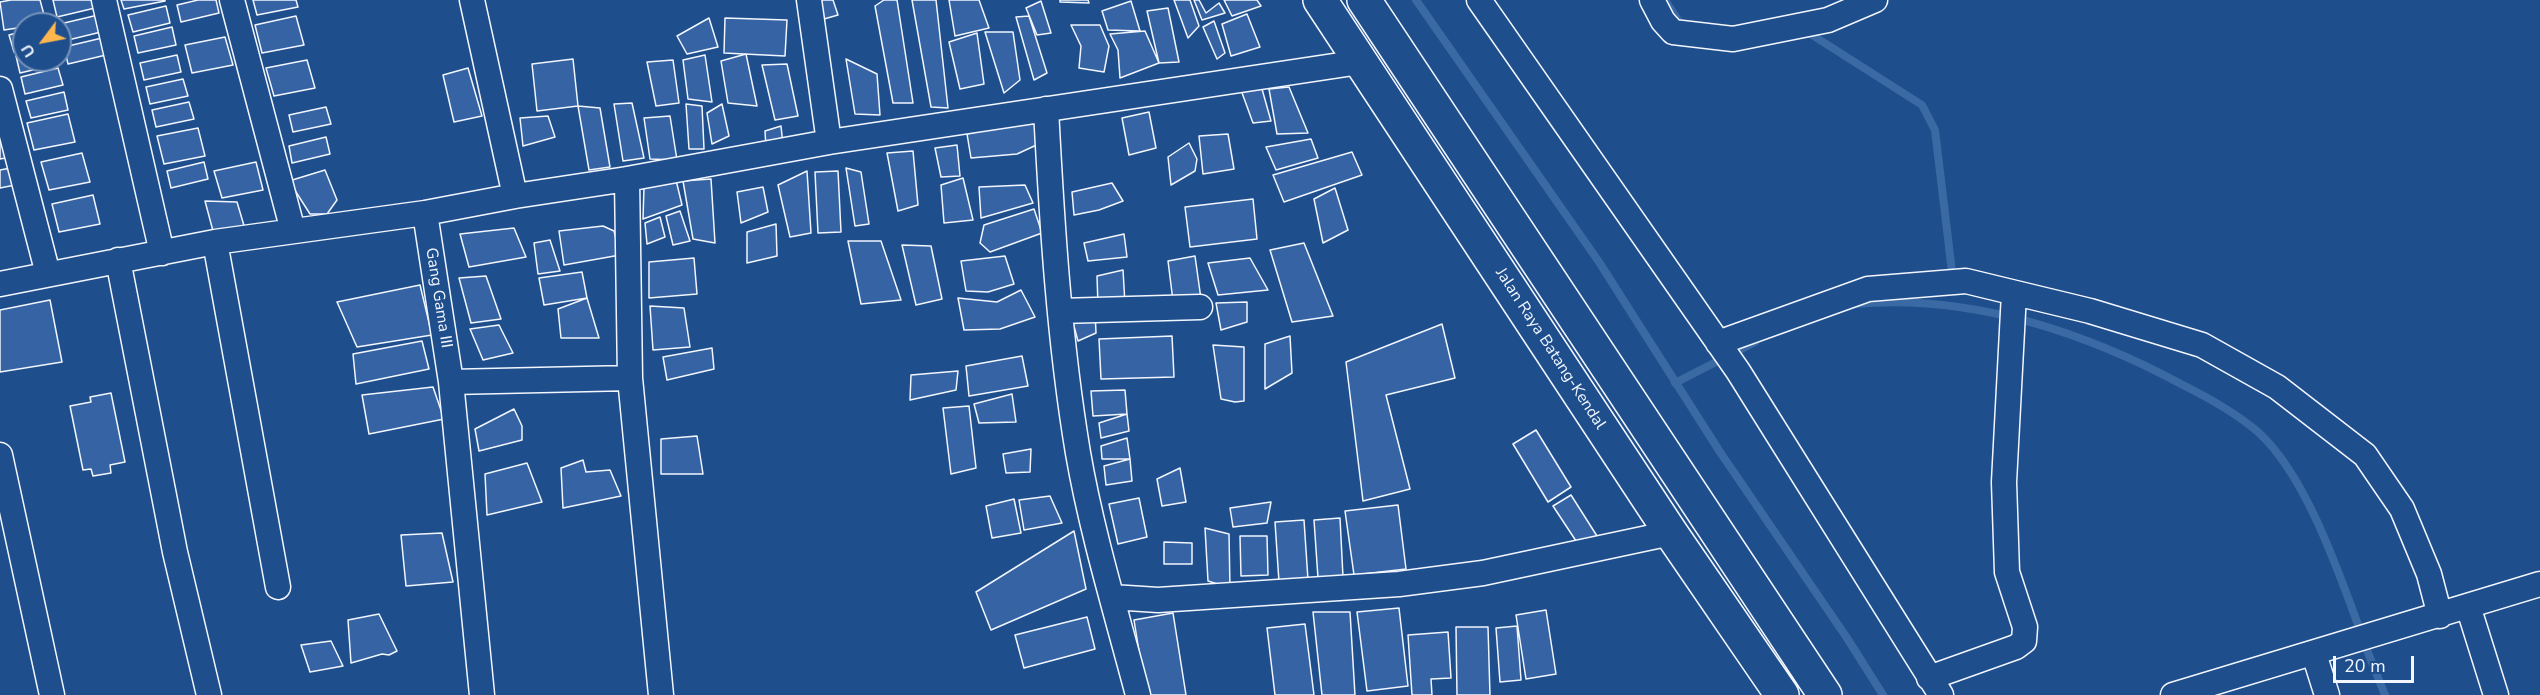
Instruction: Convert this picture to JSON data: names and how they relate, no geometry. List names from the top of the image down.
{
  "streets": {
    "highway": ["Jalan Raya Batang-Kendal"],
    "street": ["Gang Gama III"]
  },
  "scale_bar": "20 m",
  "north": "bottom left"
}
